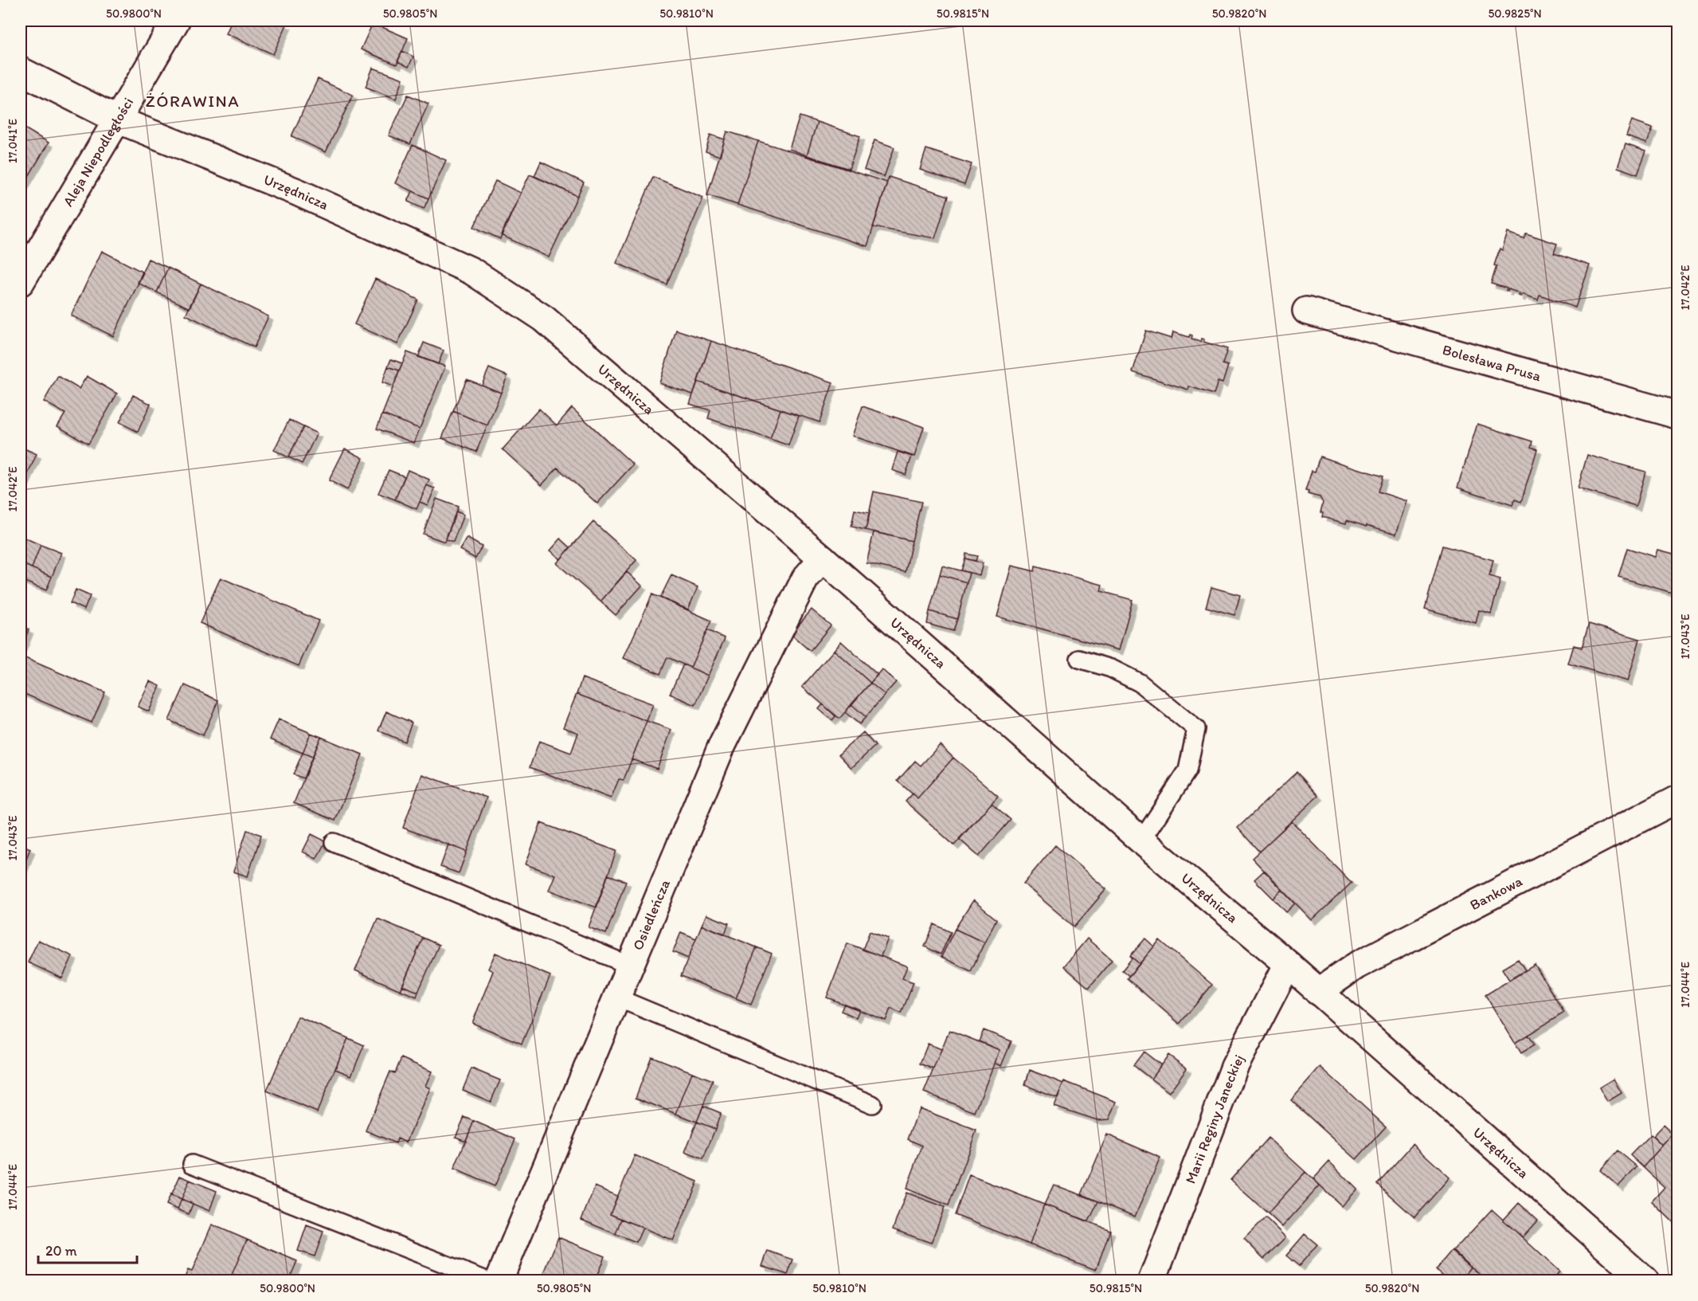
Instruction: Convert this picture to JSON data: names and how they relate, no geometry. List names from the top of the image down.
{
  "streets": {
    "street": [
      "Aleja Niepodległości",
      "Urzędnicza",
      "Bolesława Prusa",
      "Bankowa",
      "Osiedleńcza",
      "Marii Reginy Janeckiej"
    ]
  },
  "crossings": [
    ["Aleja Niepodległości", "Urzędnicza"],
    ["Urzędnicza", "Bankowa"],
    ["Urzędnicza", "Osiedleńcza"],
    ["Urzędnicza", "Marii Reginy Janeckiej"]
  ],
  "districts": ["ŻÓRAWINA"],
  "scale_bar": "20 m",
  "coordinates": [
    "50.9800°N",
    "50.9805°N",
    "50.9810°N",
    "50.9815°N",
    "50.9820°N",
    "50.9825°N",
    "17.041°E",
    "17.042°E",
    "17.043°E",
    "17.044°E"
  ]
}
